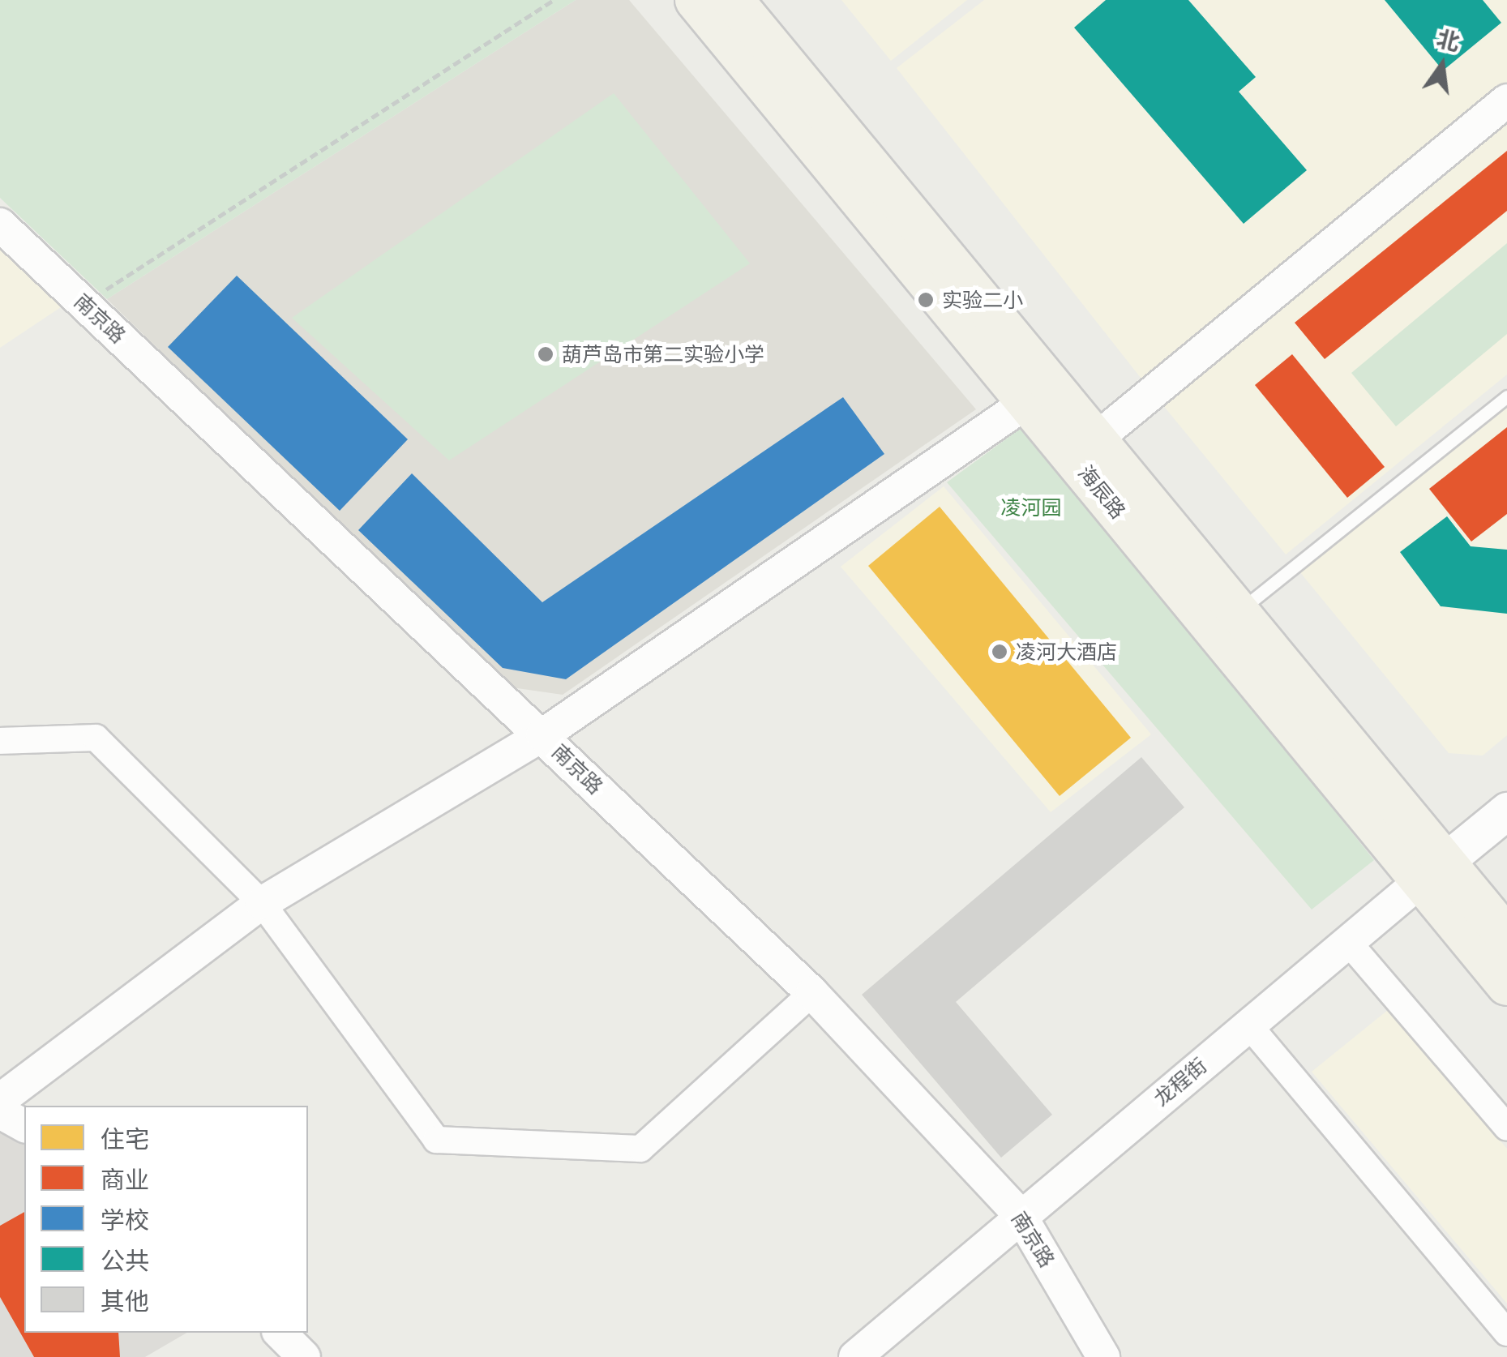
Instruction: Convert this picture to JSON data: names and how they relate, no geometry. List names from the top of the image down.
{
  "streets": {
    "main road": ["海辰路", "龙程街"],
    "street": ["南京路"]
  },
  "crossings": [
    ["南京路", "龙程街"],
    ["海辰路", "龙程街"]
  ],
  "parks": ["凌河园"],
  "places": ["实验二小", "葫芦岛市第二实验小学", "凌河大酒店"],
  "legend": [
    "住宅",
    "商业",
    "学校",
    "公共",
    "其他"
  ],
  "north": "top"
}
